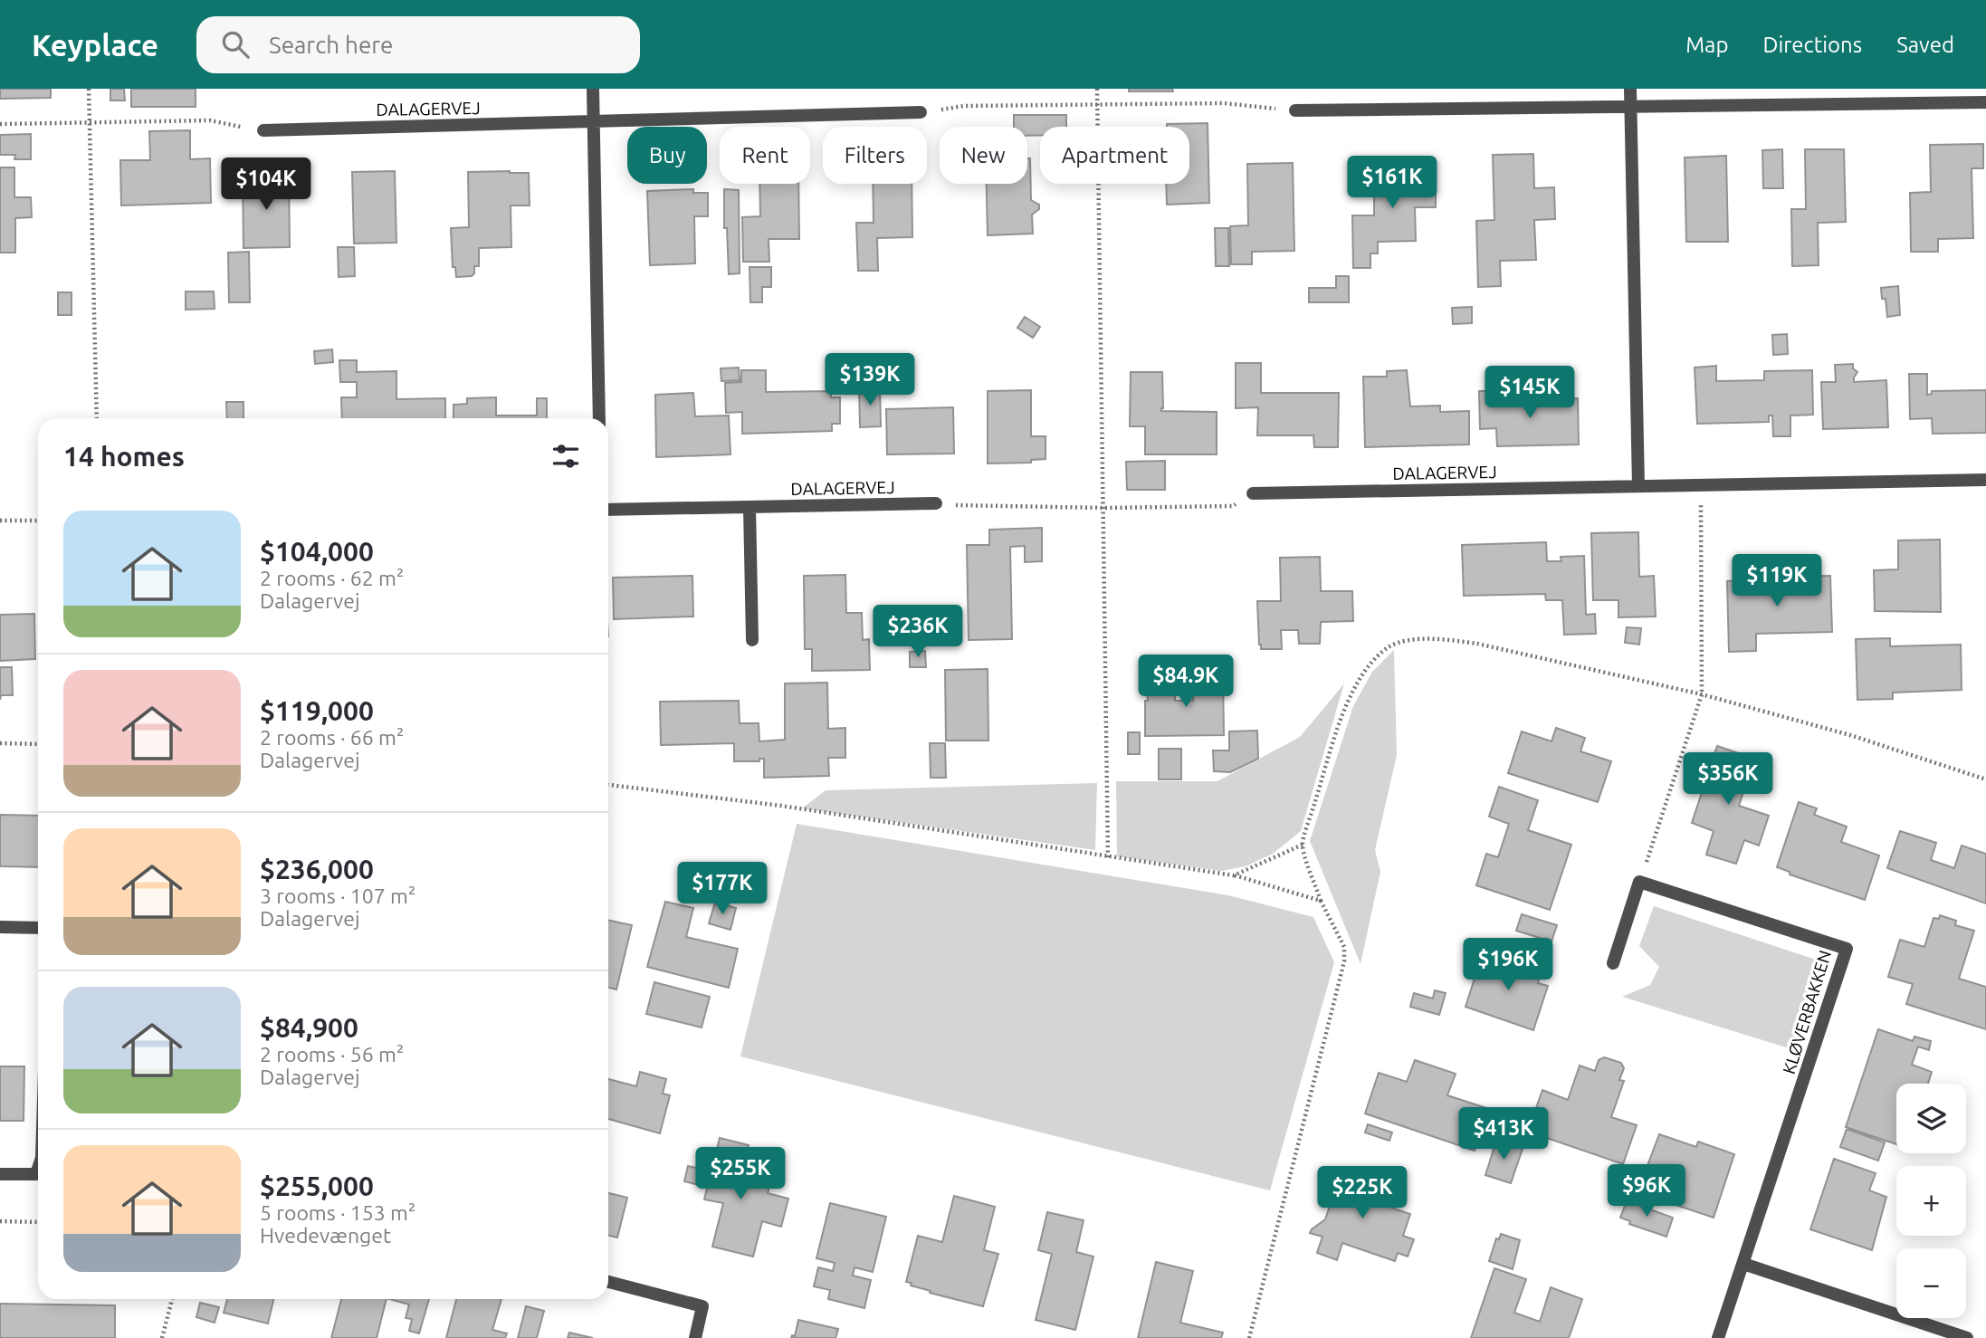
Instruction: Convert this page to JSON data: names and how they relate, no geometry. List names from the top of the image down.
{
  "streets": {
    "street": ["DALAGERVEJ", "KLØVERBAKKEN"]
  },
  "page": {
    "header": "Keyplace",
    "search": "Search here",
    "nav": ["Map", "Directions", "Saved"],
    "chip": [
      "Buy",
      "Rent",
      "Filters",
      "New",
      "Apartment"
    ],
    "price": [
      "$161K",
      "$104K",
      "$139K",
      "$145K",
      "$119K",
      "$236K",
      "$84.9K",
      "$356K",
      "$177K",
      "$196K",
      "$413K",
      "$255K",
      "$96K",
      "$225K"
    ],
    "heading": "14 homes",
    "list": [
      {
        "name": "$104,000",
        "note": "2 rooms · 62 m² · Dalagervej"
      },
      {
        "name": "$119,000",
        "note": "2 rooms · 66 m² · Dalagervej"
      },
      {
        "name": "$236,000",
        "note": "3 rooms · 107 m² · Dalagervej"
      },
      {
        "name": "$84,900",
        "note": "2 rooms · 56 m² · Dalagervej"
      },
      {
        "name": "$255,000",
        "note": "5 rooms · 153 m² · Hvedevænget"
      }
    ],
    "map_buttons": ["+", "−"]
  }
}
